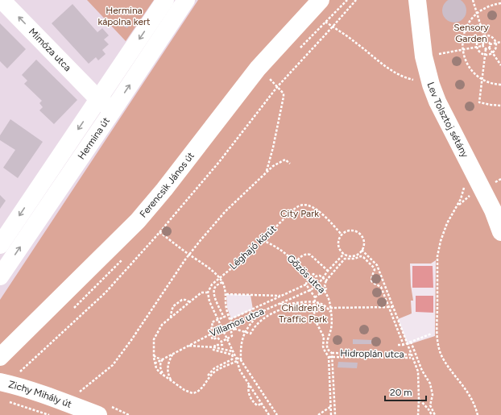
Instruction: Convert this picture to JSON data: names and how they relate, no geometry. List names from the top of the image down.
{
  "streets": {
    "street": [
      "Mimóza utca",
      "Lev Tolsztoj sétány",
      "Hermina út",
      "Ferencsik János út",
      "Zichy Mihály út"
    ],
    "path": [
      "Léghajó körút",
      "Gőzös utca",
      "Villamos utca",
      "Hidroplán utca"
    ]
  },
  "crossings": [
    ["Mimóza utca", "Hermina út"],
    ["Léghajó körút", "Gőzös utca"],
    ["Léghajó körút", "Villamos utca"],
    ["Gőzös utca", "Villamos utca"],
    ["Gőzös utca", "Hidroplán utca"]
  ],
  "one_way": ["Mimóza utca"],
  "parks": [
    "Hermina kápolna kert",
    "Sensory Garden",
    "City Park",
    "Children's Traffic Park"
  ],
  "scale_bar": "20 m"
}
